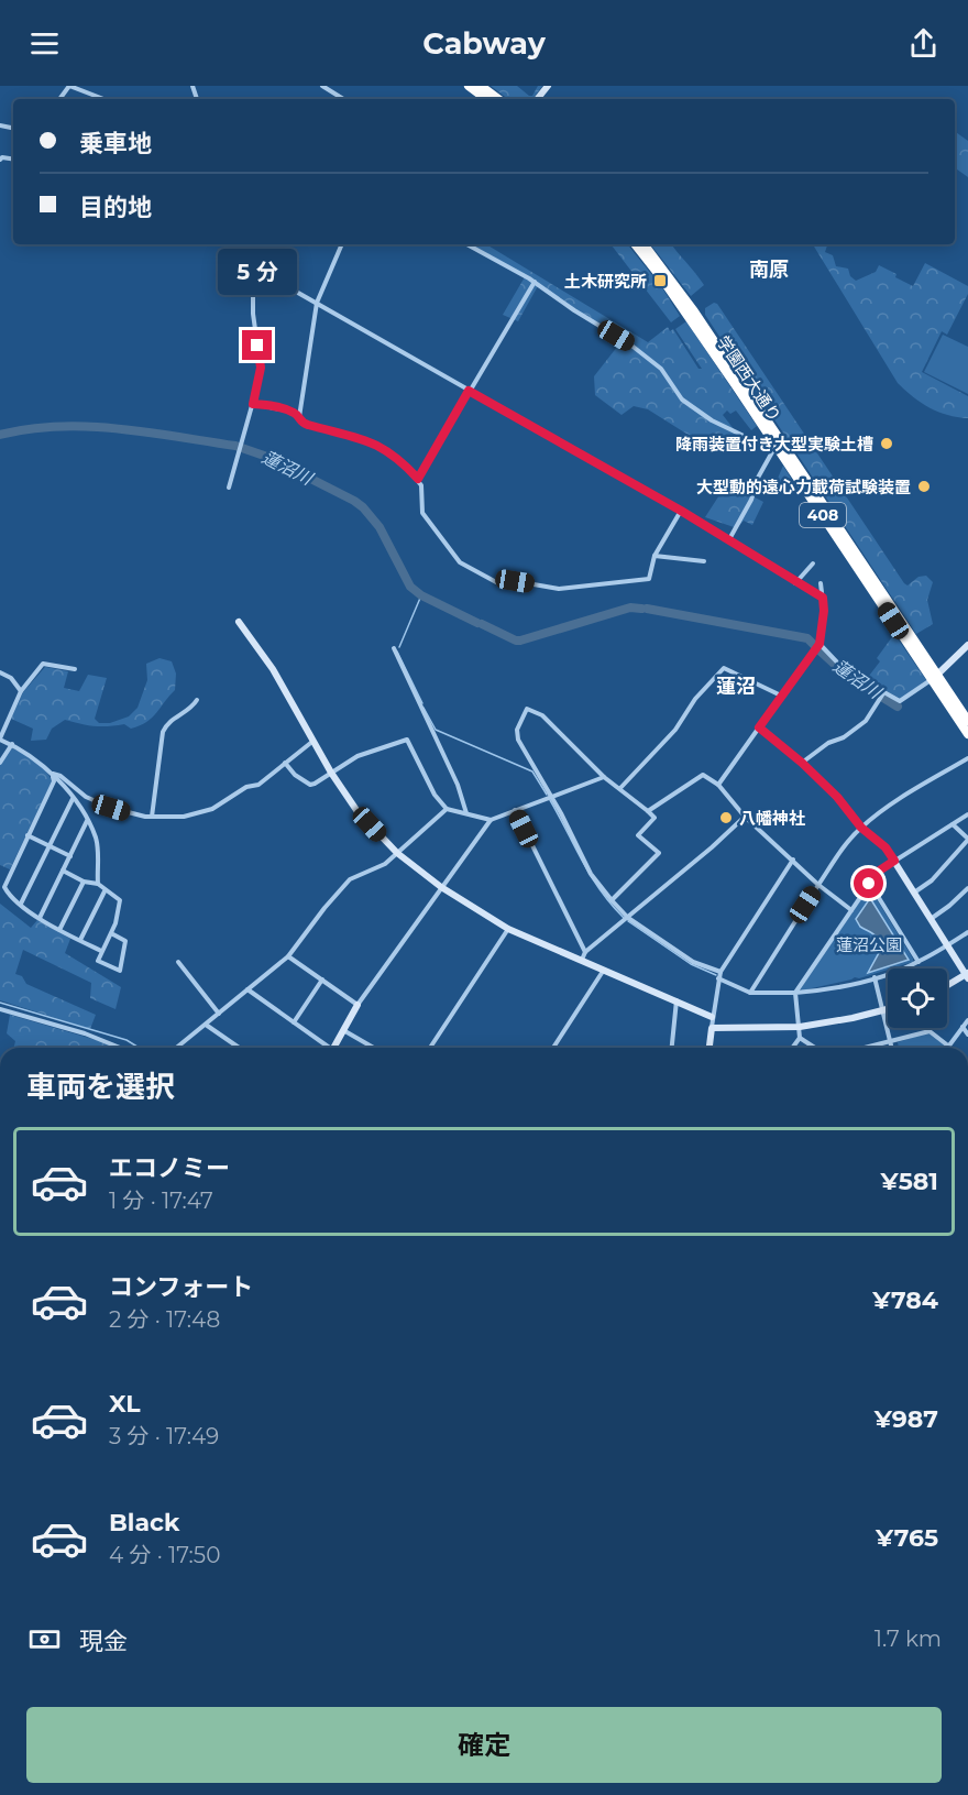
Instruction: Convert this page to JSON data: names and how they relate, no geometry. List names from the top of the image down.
{
  "streets": {
    "highway": ["学園西大通り", "408"]
  },
  "districts": ["南原", "蓮沼"],
  "water": ["蓮沼川"],
  "parks": ["蓮沼公園"],
  "places": {
    "transit": ["土木研究所"],
    "other": ["降雨装置付き大型実験土槽", "大型動的遠心力載荷試験装置", "八幡神社"]
  },
  "page": {
    "header": "Cabway",
    "banner": ["乗車地", "目的地"],
    "bubble": "5 分",
    "heading": "車両を選択",
    "list": [
      {
        "name": "エコノミー",
        "note": "1 分 · 17:47",
        "value": "¥581"
      },
      {
        "name": "コンフォート",
        "note": "2 分 · 17:48",
        "value": "¥784"
      },
      {
        "name": "XL",
        "note": "3 分 · 17:49",
        "value": "¥987"
      },
      {
        "name": "Black",
        "note": "4 分 · 17:50",
        "value": "¥765"
      }
    ],
    "pay": ["現金", "1.7 km"],
    "buttons": "確定"
  }
}
